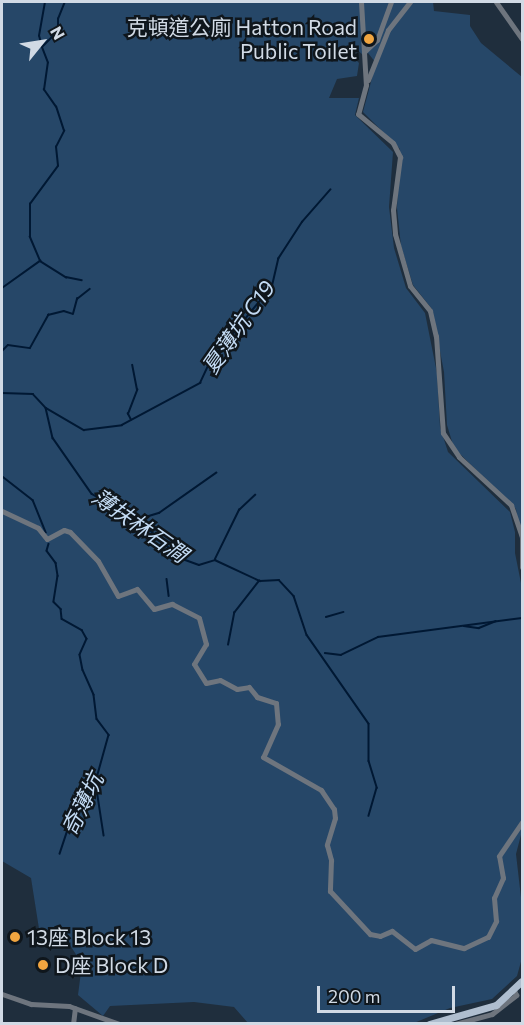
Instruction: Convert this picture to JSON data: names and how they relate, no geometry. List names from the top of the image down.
{
  "water": ["夏薄坑 C19", "薄扶林石澗", "奇薄坑"],
  "places": ["克頓道公廁 Hatton Road Public Toilet", "13座 Block 13", "D座 Block D"],
  "scale_bar": "200 m",
  "north": "top right"
}
